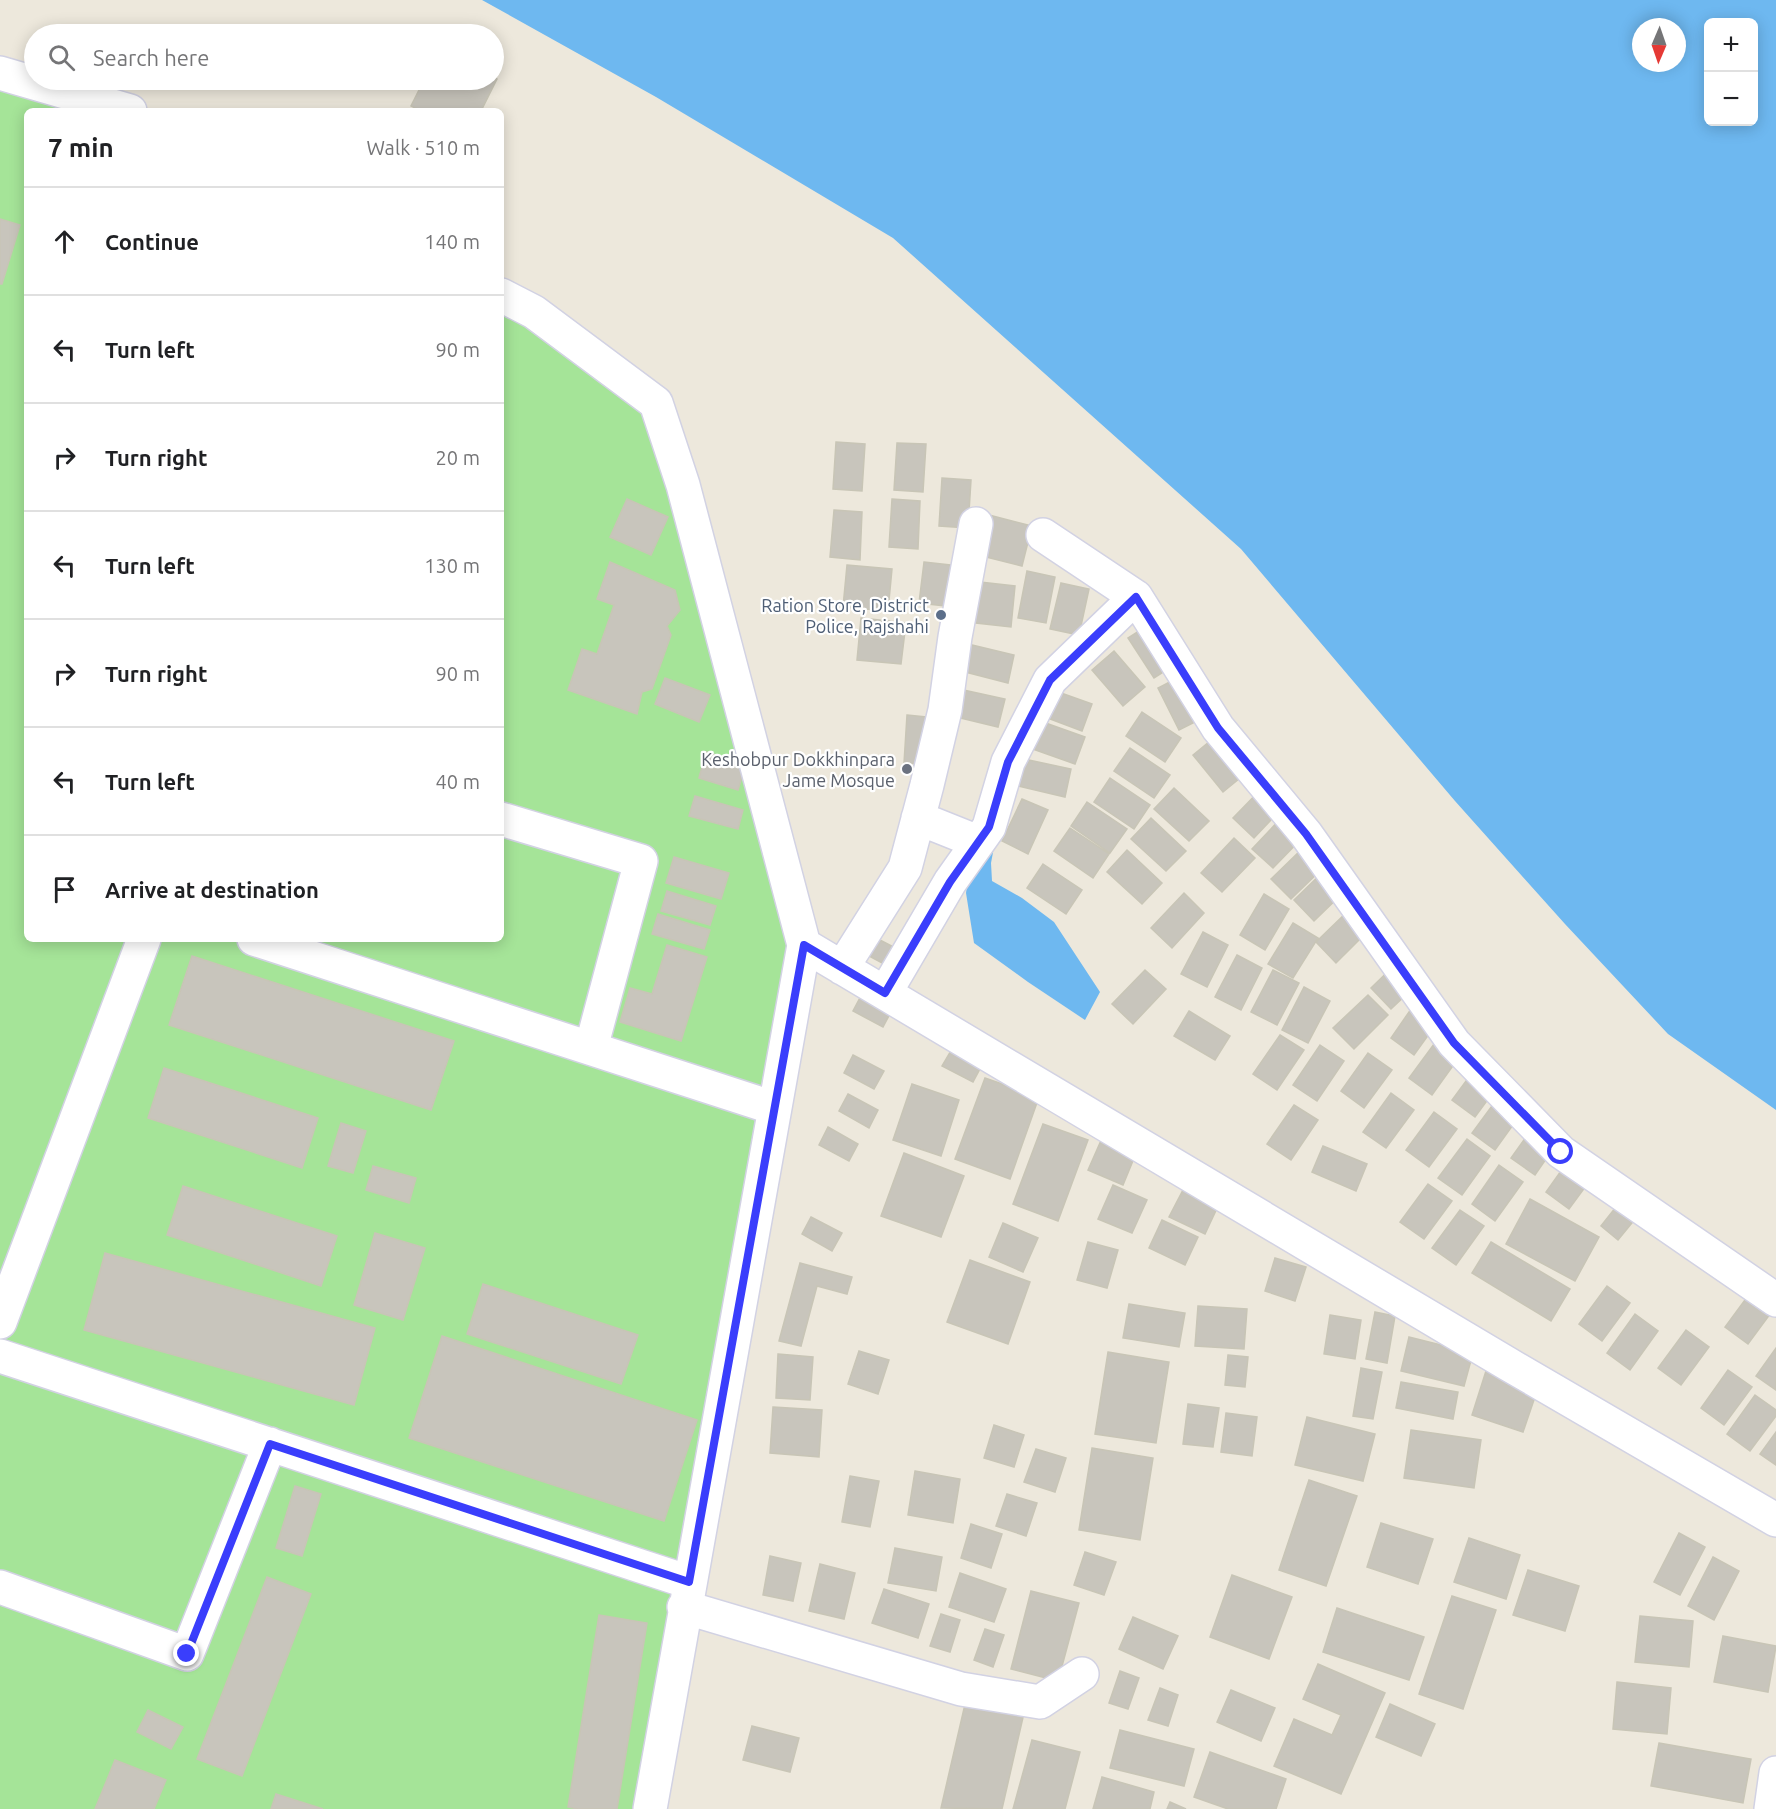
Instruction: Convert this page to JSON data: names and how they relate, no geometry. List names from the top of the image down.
{
  "places": ["Ration Store, District Police, Rajshahi", "Keshobpur Dokkhinpara Jame Mosque"],
  "north": "bottom",
  "page": {
    "map_buttons": ["+", "−"],
    "search": "Search here",
    "heading": ["7 min", "Walk · 510 m"],
    "list": [
      ["Continue", "140 m"],
      ["Turn left", "90 m"],
      ["Turn right", "20 m"],
      ["Turn left", "130 m"],
      ["Turn right", "90 m"],
      ["Turn left", "40 m"],
      "Arrive at destination"
    ]
  }
}
